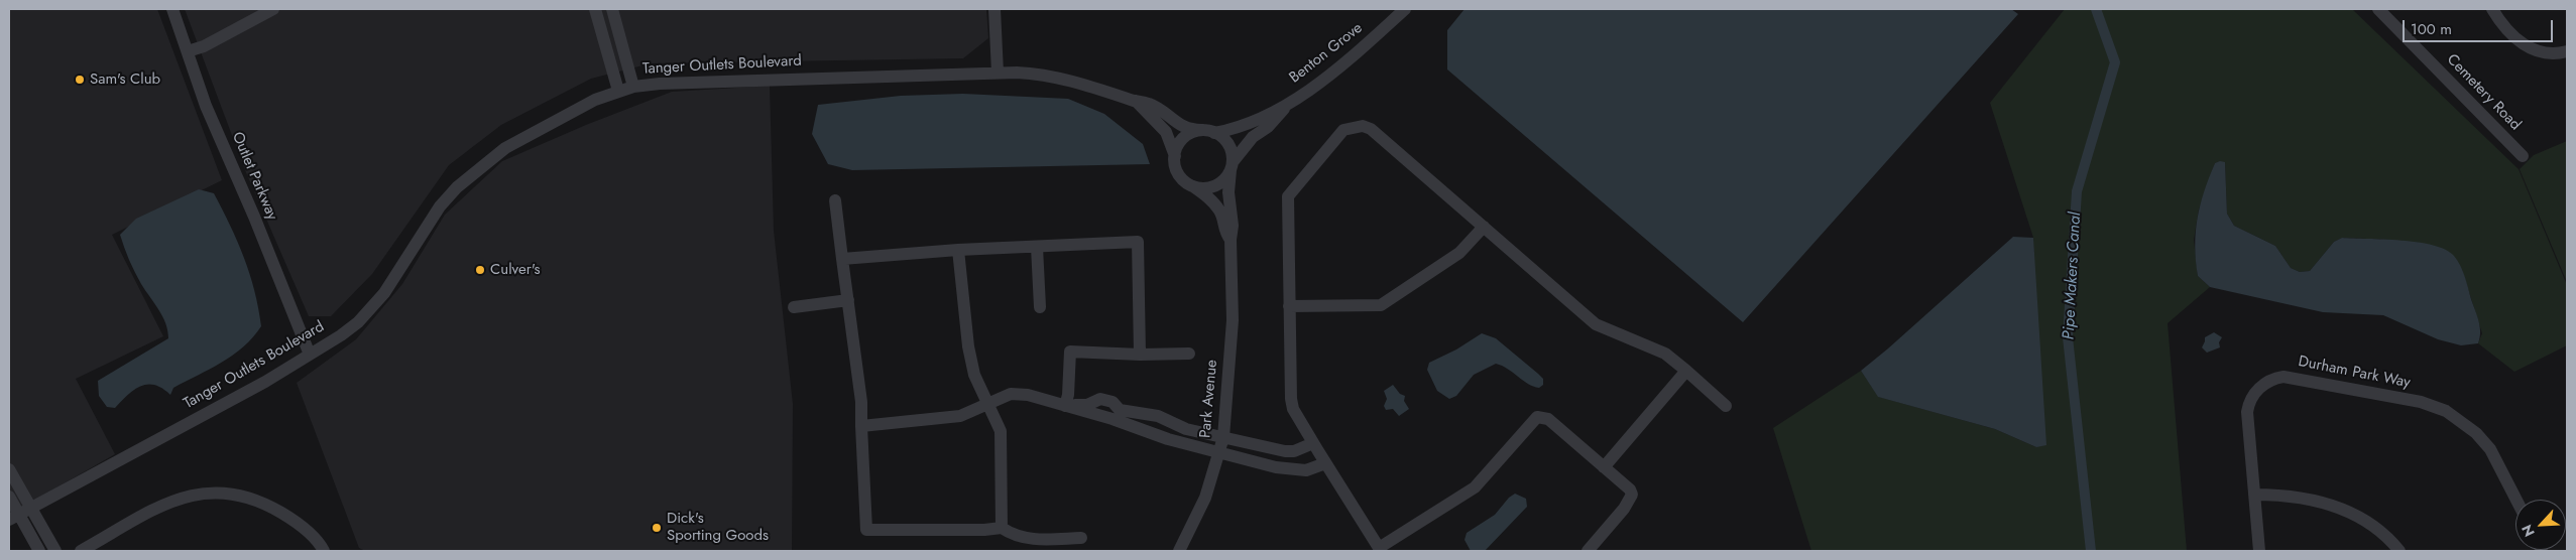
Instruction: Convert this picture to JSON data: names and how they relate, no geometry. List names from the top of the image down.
{
  "streets": {
    "street": [
      "Benton Grove",
      "Tanger Outlets Boulevard",
      "Cemetery Road",
      "Outlet Parkway",
      "Durham Park Way",
      "Park Avenue"
    ]
  },
  "crossings": [
    ["Benton Grove", "Tanger Outlets Boulevard"],
    ["Benton Grove", "Park Avenue"],
    ["Tanger Outlets Boulevard", "Outlet Parkway"],
    ["Tanger Outlets Boulevard", "Park Avenue"]
  ],
  "water": ["Pipe Makers Canal"],
  "places": ["Sam's Club", "Culver's", "Dick's Sporting Goods"],
  "scale_bar": "100 m",
  "north": "bottom left"
}
